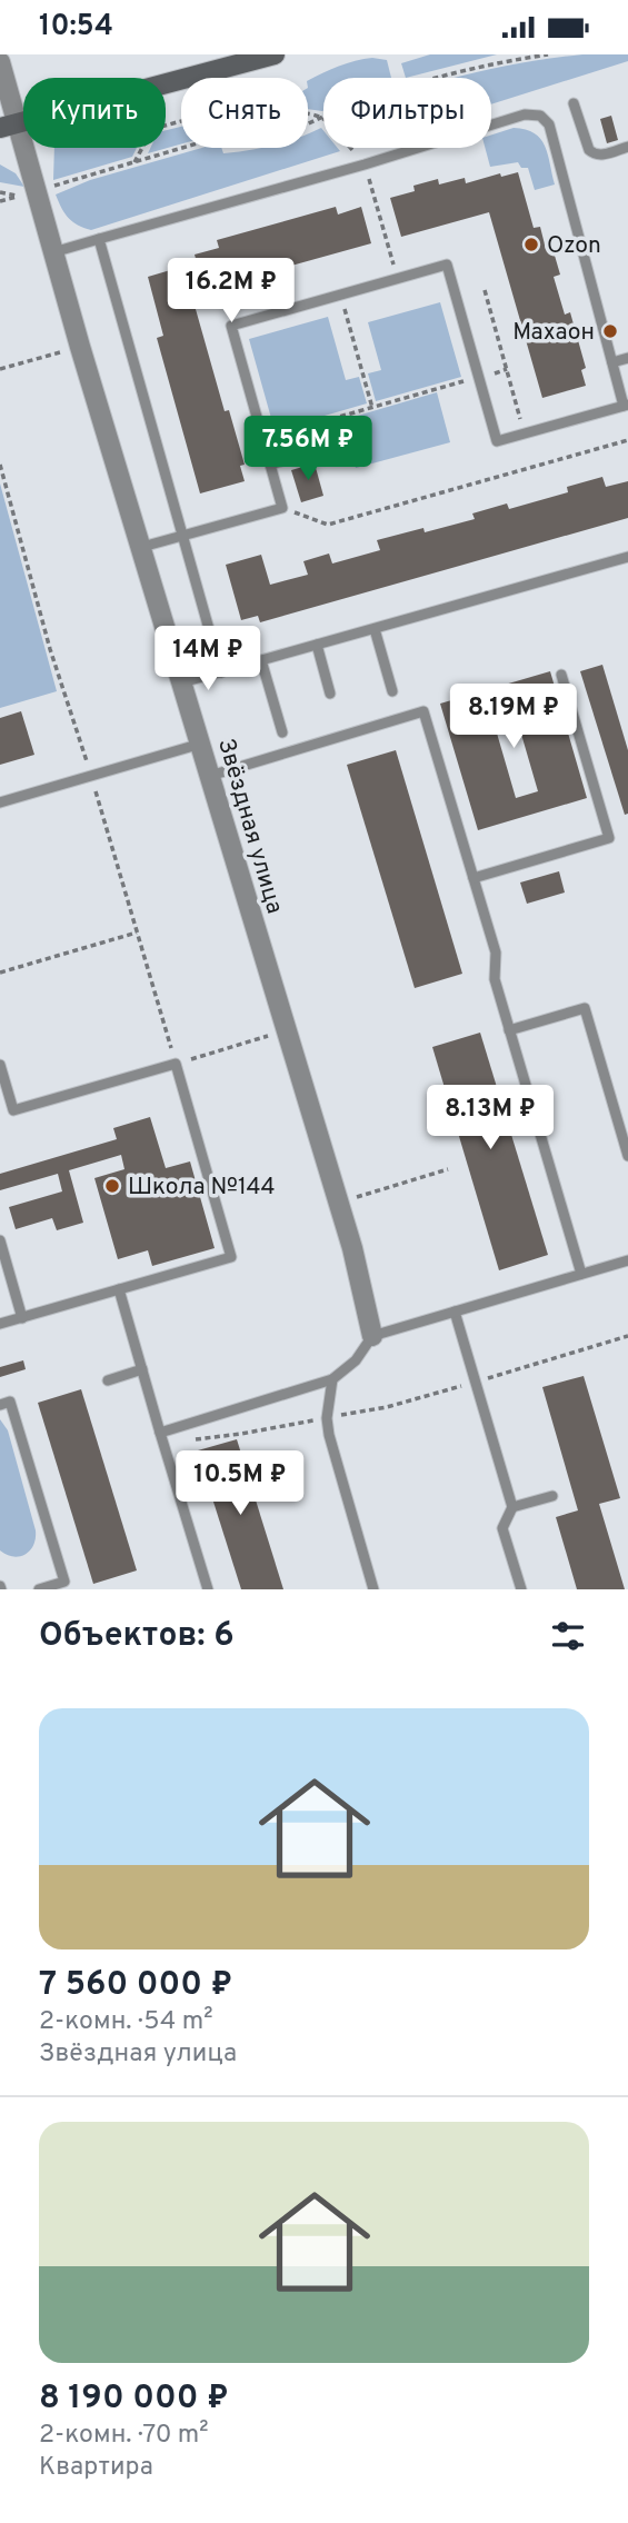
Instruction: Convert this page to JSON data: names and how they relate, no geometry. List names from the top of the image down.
{
  "streets": {
    "street": ["Звёздная улица"]
  },
  "places": ["Ozon", "Махаон", "Школа №144"],
  "page": {
    "status": "10:54",
    "chip": ["Купить", "Снять", "Фильтры"],
    "price": [
      "16.2M ₽",
      "7.56M ₽",
      "14M ₽",
      "8.19M ₽",
      "8.13M ₽",
      "10.5M ₽"
    ],
    "heading": "Объектов: 6",
    "list": [
      {
        "name": "7 560 000 ₽",
        "note": "2-комн. · 54 m² · Звёздная улица"
      },
      {
        "name": "8 190 000 ₽",
        "note": "2-комн. · 70 m² · Квартира"
      }
    ]
  }
}
